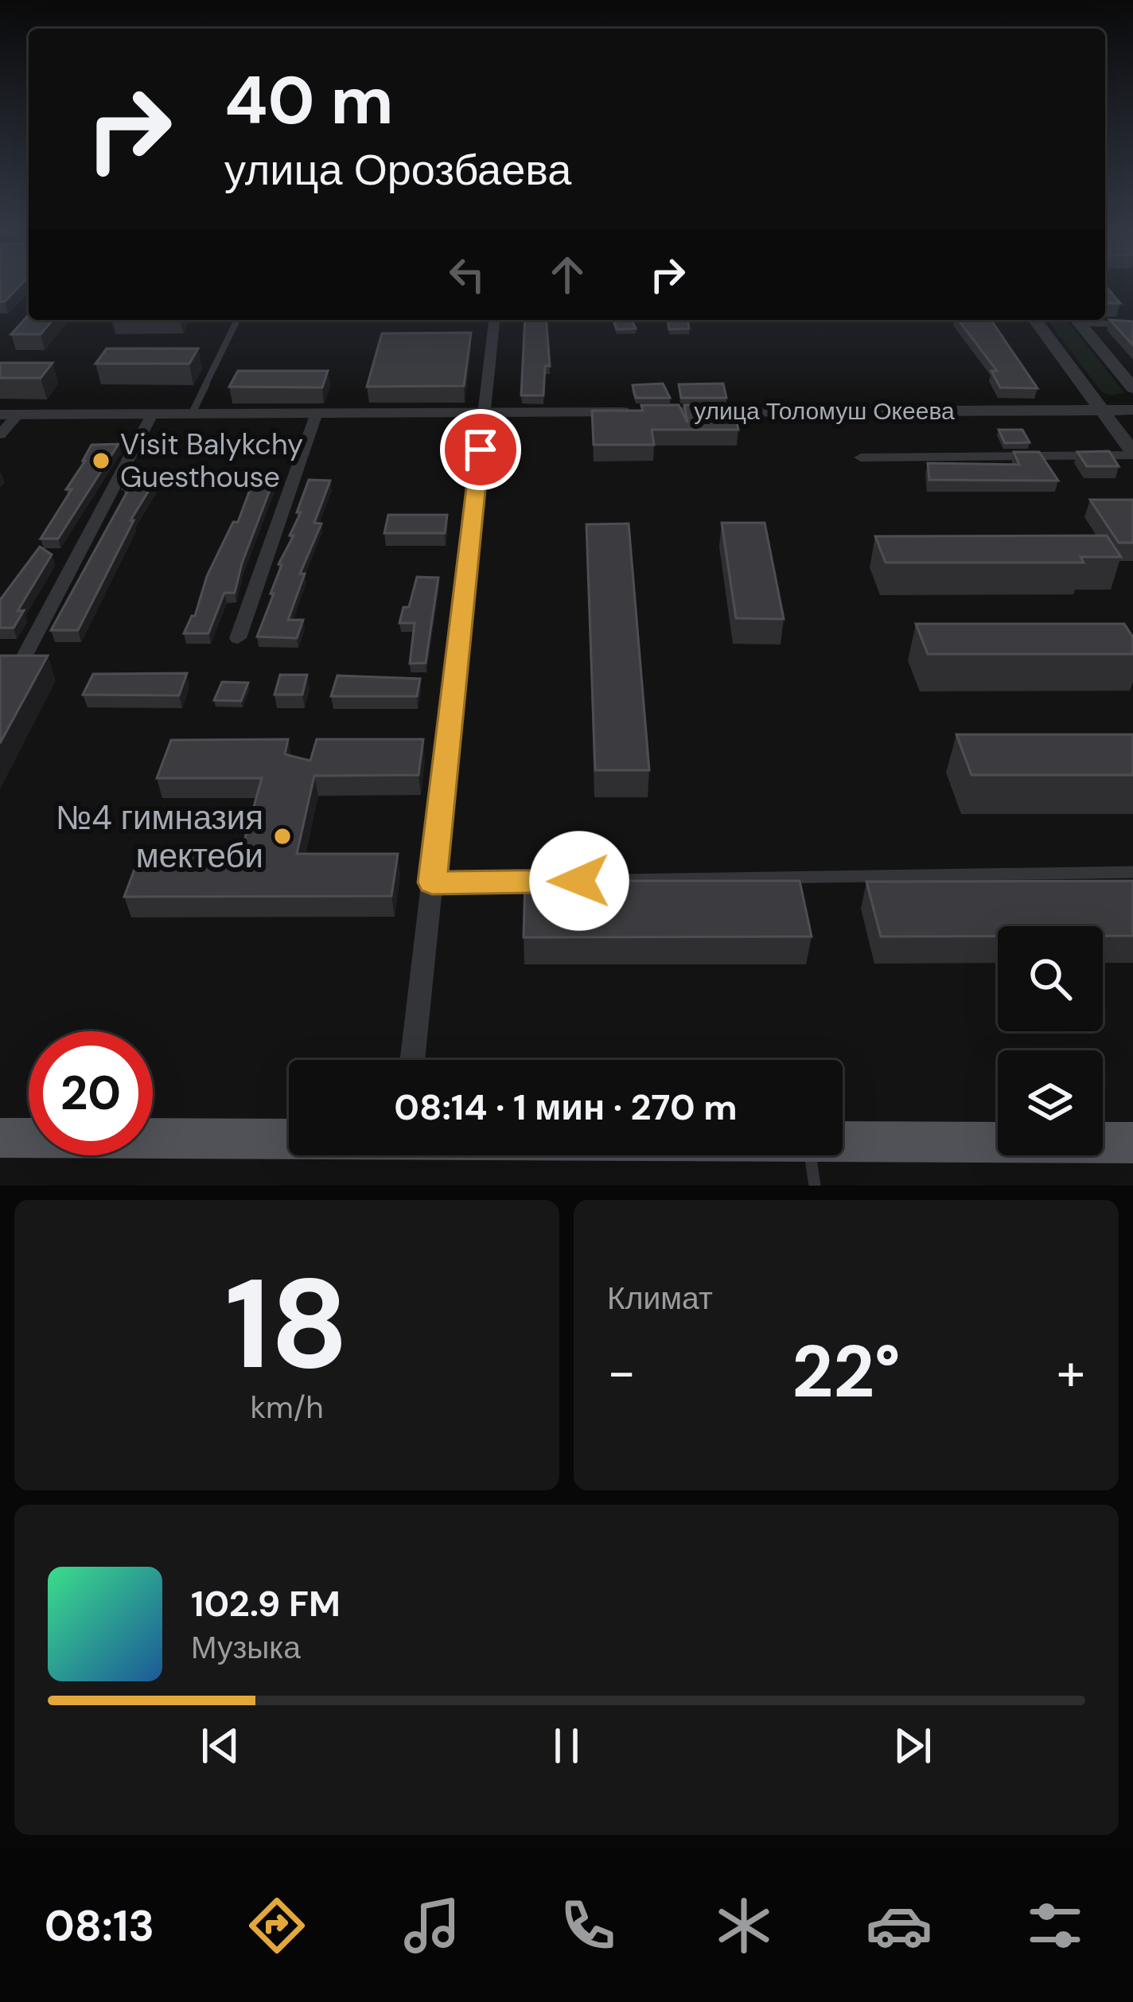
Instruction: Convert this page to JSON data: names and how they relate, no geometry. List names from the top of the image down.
{
  "streets": {
    "street": ["улица Толомуш Океева"]
  },
  "places": ["Visit Balykchy Guesthouse", "№4 гимназия мектеби"],
  "page": {
    "turn": ["40 m", "улица Орозбаева"],
    "limit": "20",
    "trip": "08:14 · 1 мин · 270 m",
    "tile": [
      ["18", "km/h"],
      "Климат"
    ],
    "heat": ["−", "22°", "+"],
    "song": ["102.9 FM", "Музыка"],
    "tabs": "08:13"
  }
}
